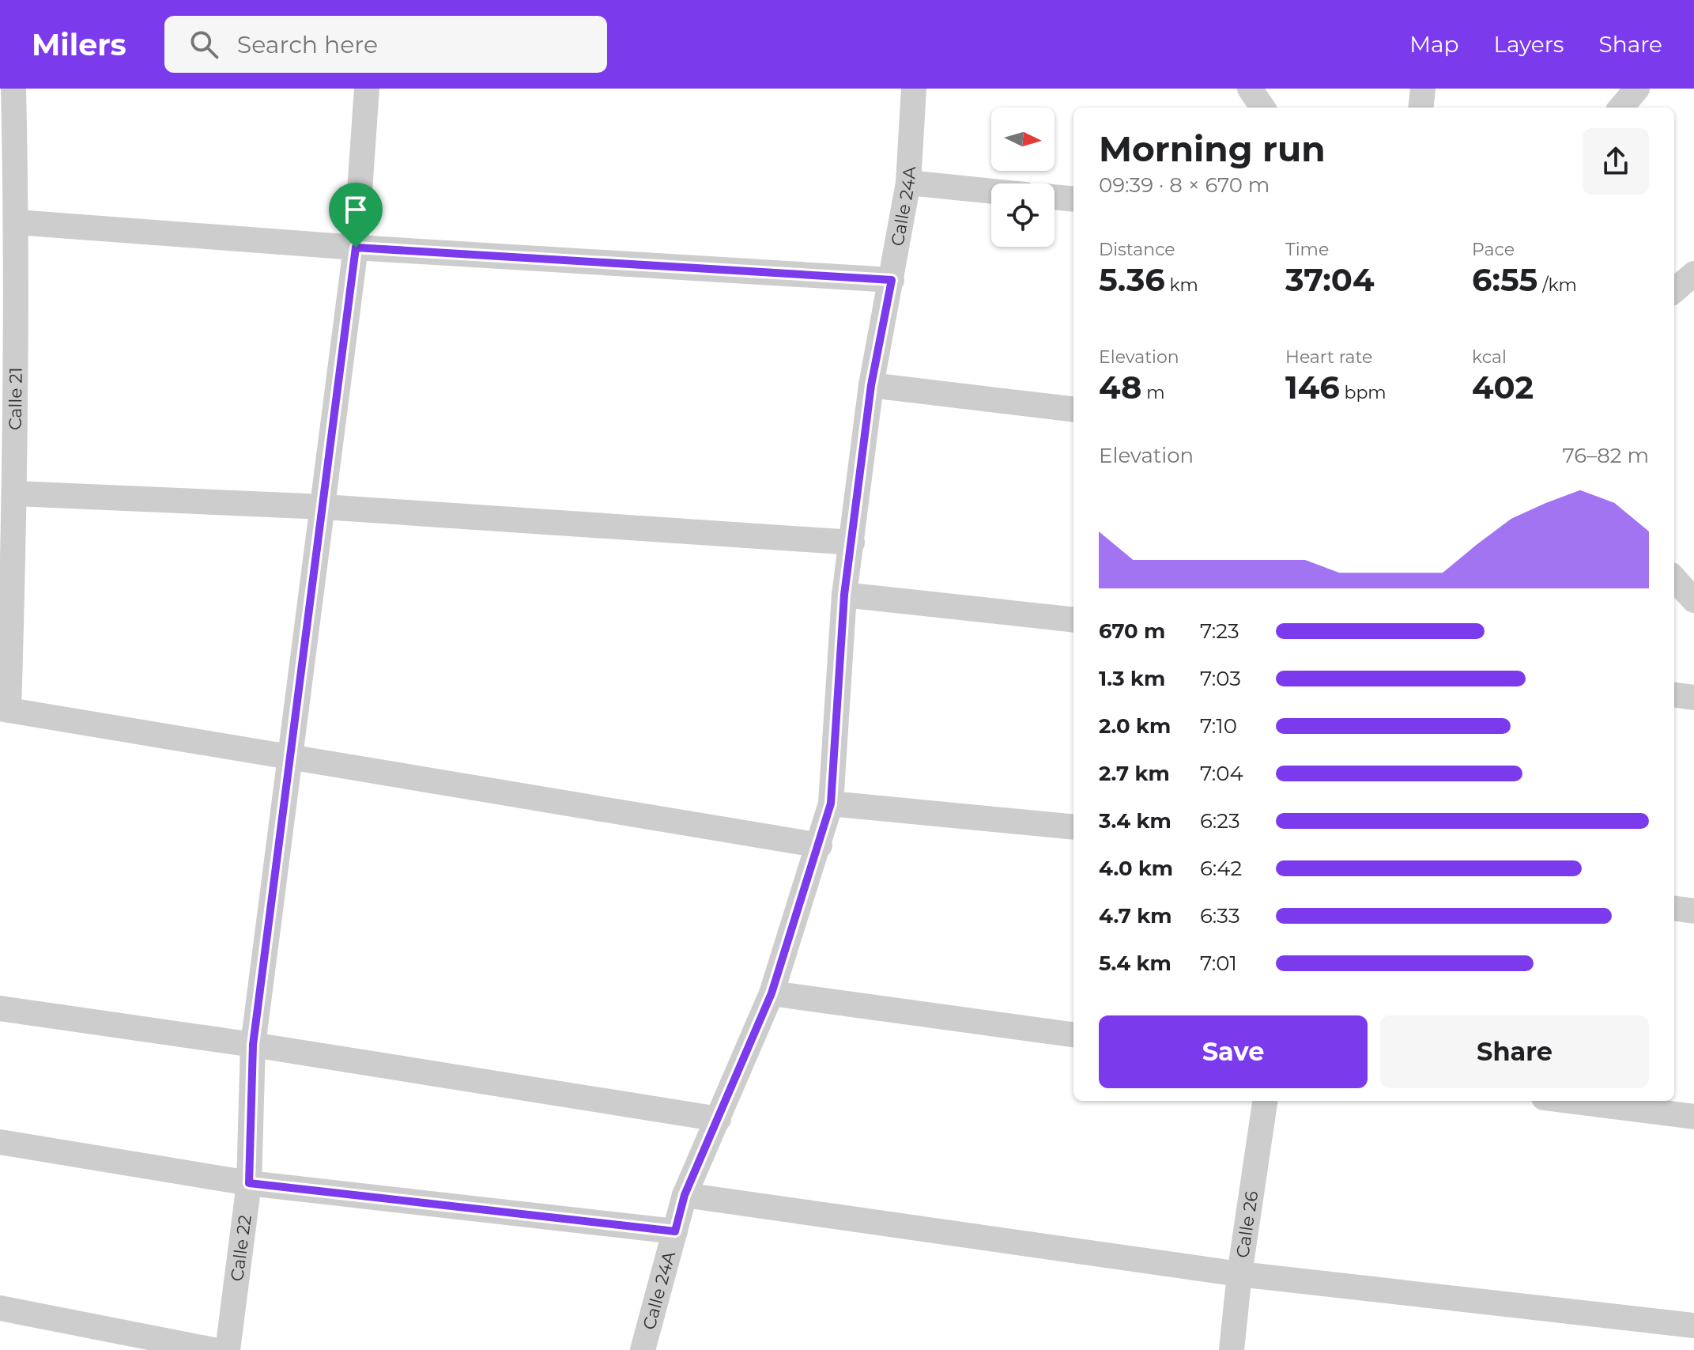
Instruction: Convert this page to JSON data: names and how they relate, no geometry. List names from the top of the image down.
{
  "streets": {
    "street": [
      "Calle 24A",
      "Calle 21",
      "Calle 26",
      "Calle 22"
    ]
  },
  "north": "right",
  "page": {
    "header": "Milers",
    "search": "Search here",
    "nav": ["Map", "Layers", "Share"],
    "heading": ["Morning run", "09:39 · 8 × 670 m"],
    "stats": [
      ["Distance", "5.36 km"],
      ["Time", "37:04"],
      ["Pace", "6:55 /km"],
      ["Elevation", "48 m"],
      ["Heart rate", "146 bpm"],
      ["kcal", "402"]
    ],
    "chart": ["Elevation", "76–82 m"],
    "list": [
      {
        "name": "670 m",
        "note": "7:23"
      },
      {
        "name": "1.3 km",
        "note": "7:03"
      },
      {
        "name": "2.0 km",
        "note": "7:10"
      },
      {
        "name": "2.7 km",
        "note": "7:04"
      },
      {
        "name": "3.4 km",
        "note": "6:23"
      },
      {
        "name": "4.0 km",
        "note": "6:42"
      },
      {
        "name": "4.7 km",
        "note": "6:33"
      },
      {
        "name": "5.4 km",
        "note": "7:01"
      }
    ],
    "buttons": ["Save", "Share"]
  }
}
